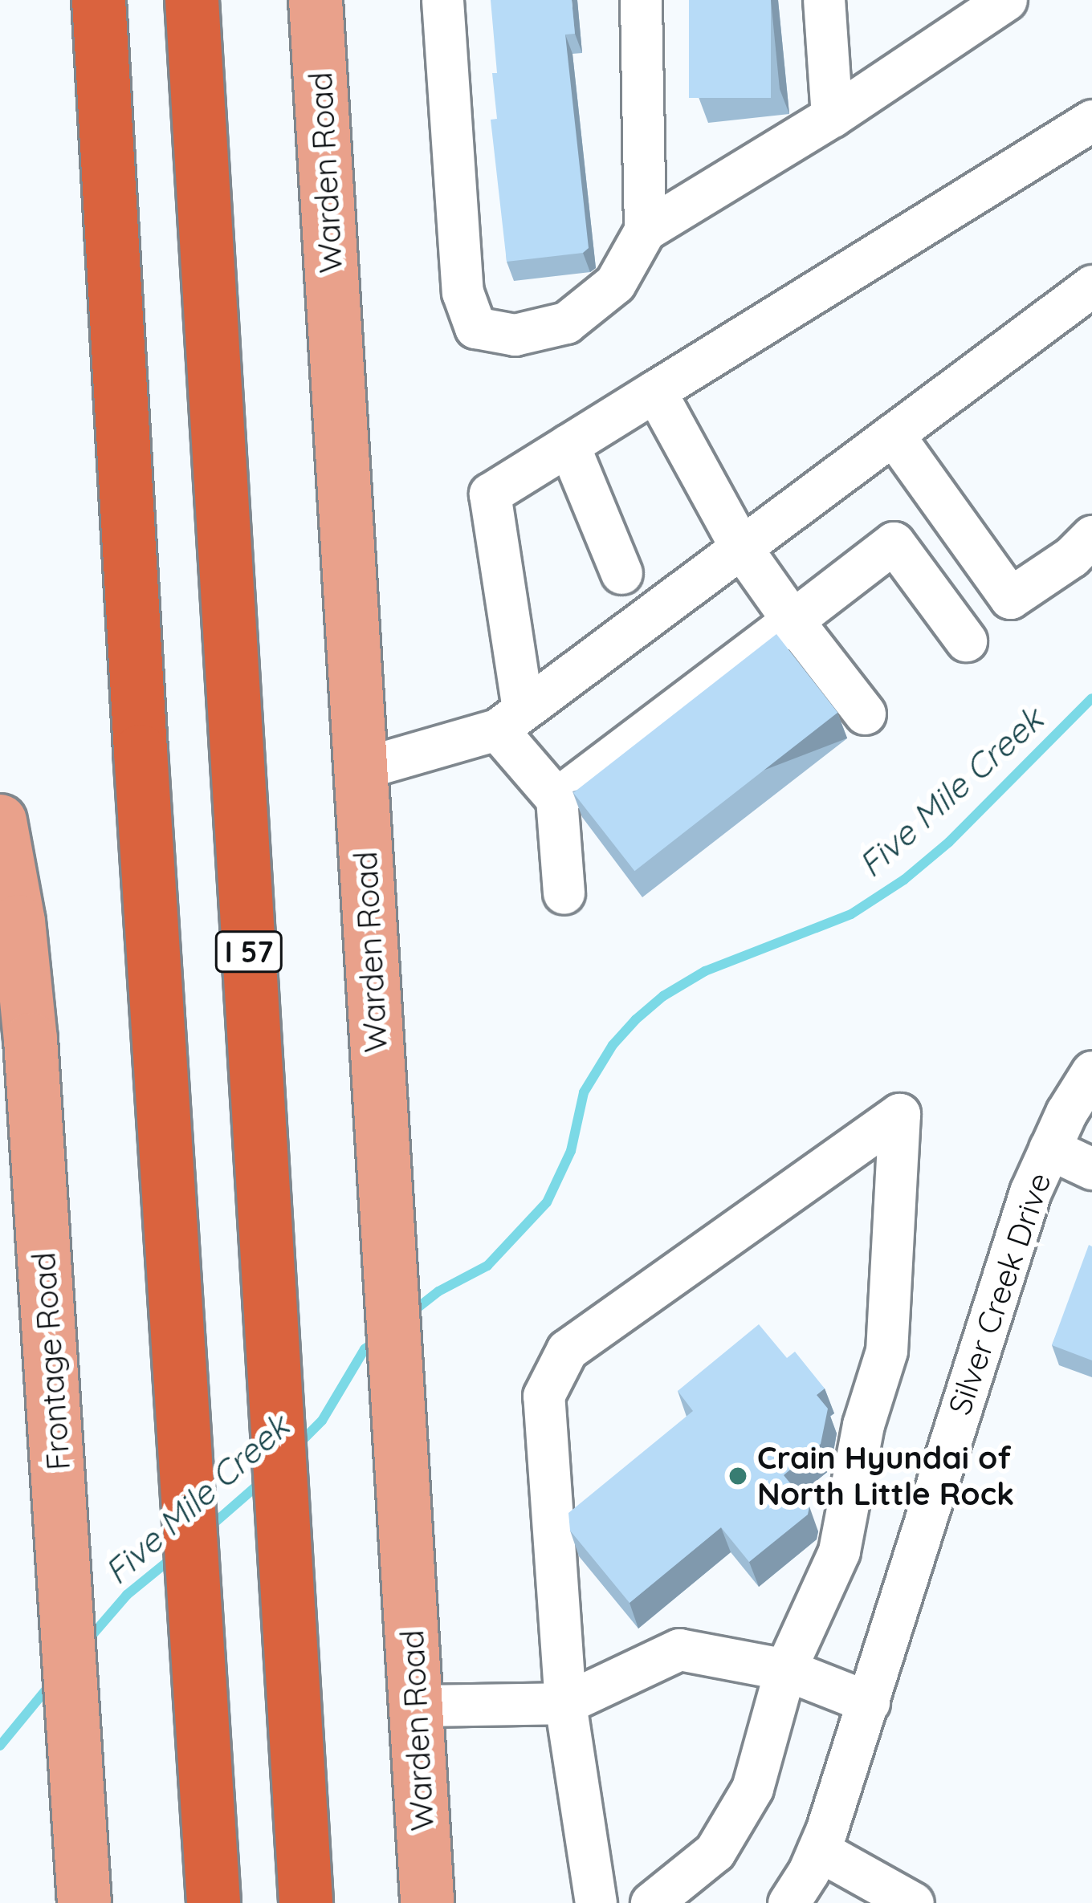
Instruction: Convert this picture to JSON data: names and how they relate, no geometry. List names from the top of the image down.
{
  "streets": {
    "highway": ["I 57"],
    "main road": ["Warden Road", "Frontage Road"],
    "street": ["Silver Creek Drive"]
  },
  "water": ["Five Mile Creek"],
  "places": ["Crain Hyundai of North Little Rock"]
}
